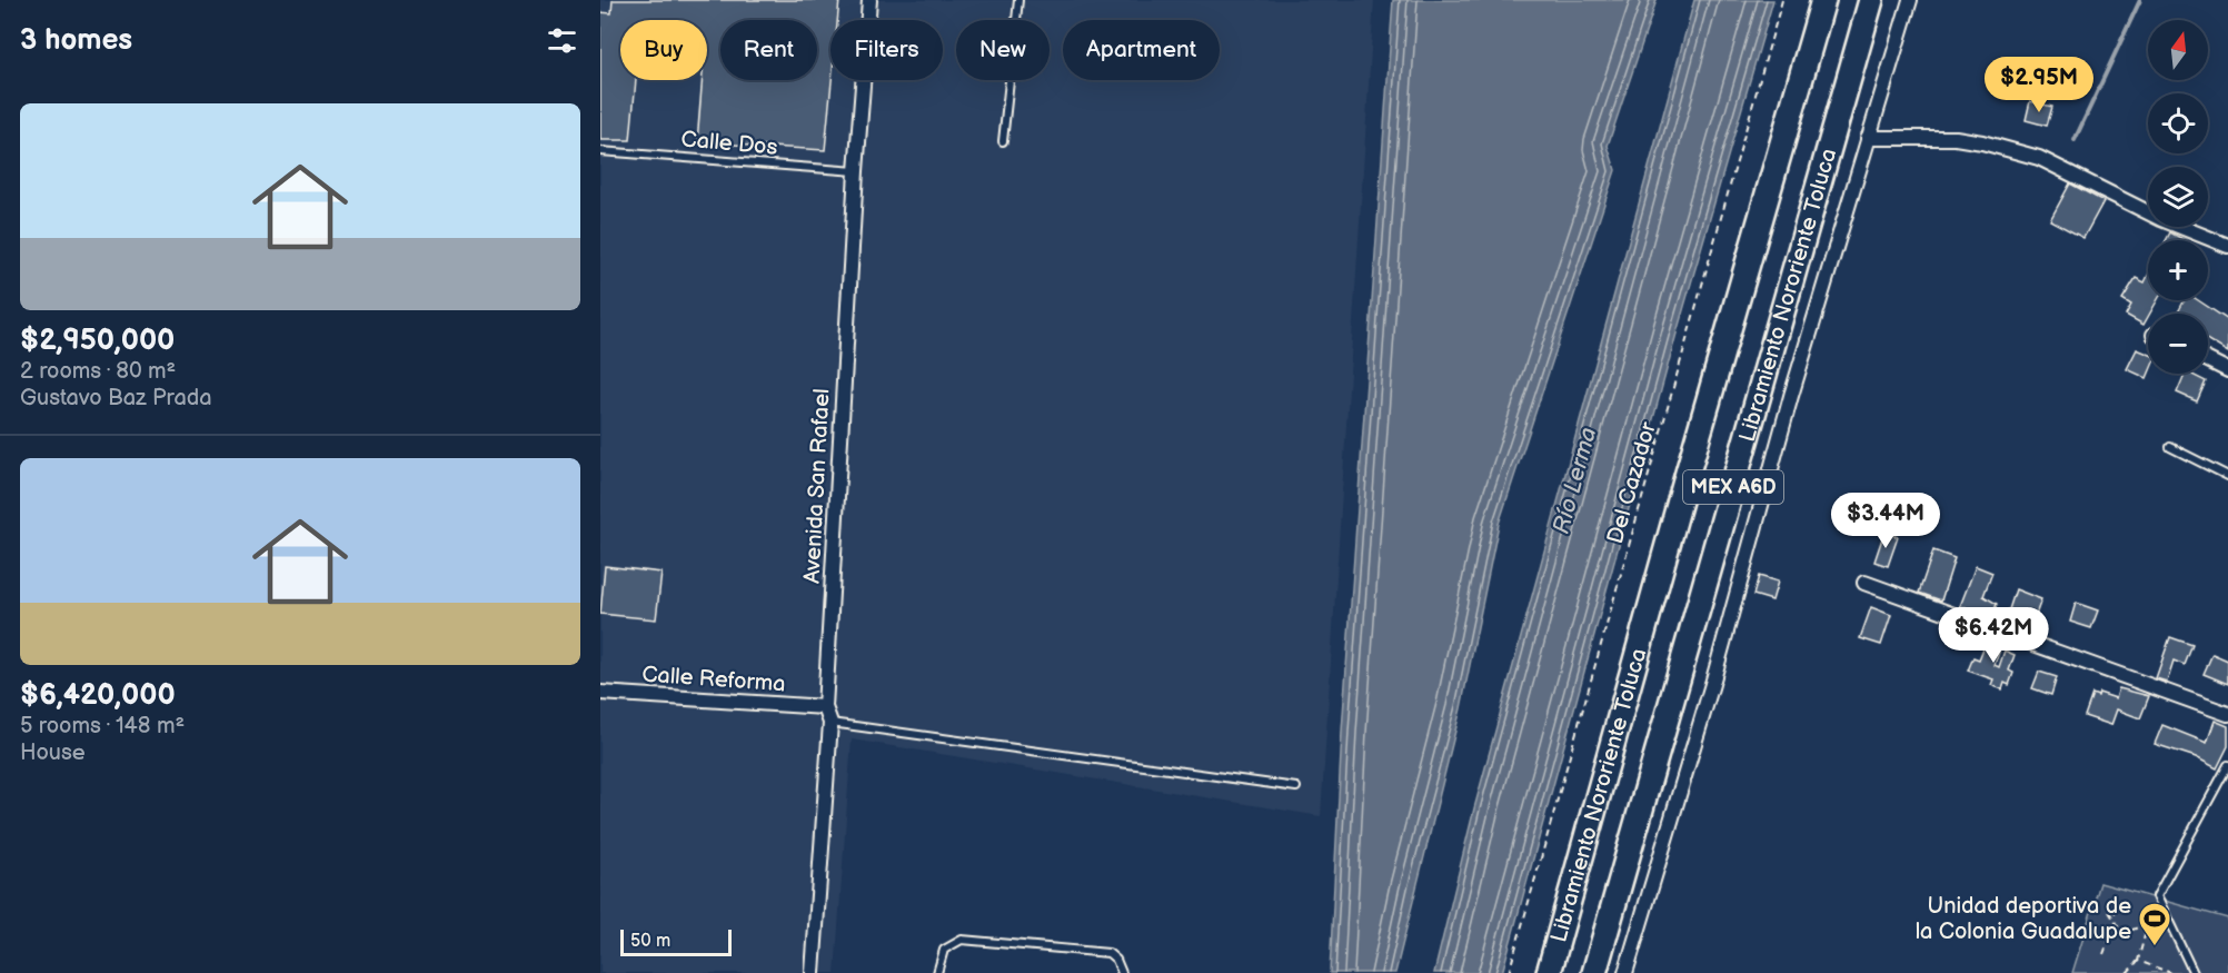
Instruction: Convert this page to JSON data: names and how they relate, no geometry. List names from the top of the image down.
{
  "streets": {
    "highway": ["Libramiento Nororiente Toluca", "MEX A6D"],
    "street": ["Avenida San Rafael", "Calle Reforma"],
    "lane": ["Calle Dos"],
    "path": ["Del Cazador"]
  },
  "crossings": [
    ["Calle Dos", "Avenida San Rafael"],
    ["Avenida San Rafael", "Calle Reforma"]
  ],
  "water": ["Río Lerma"],
  "places": {
    "sports": ["Unidad deportiva de la Colonia Guadalupe"]
  },
  "scale_bar": "50 m",
  "north": "top",
  "page": {
    "heading": "3 homes",
    "map_buttons": ["+", "−"],
    "chip": [
      "Buy",
      "Rent",
      "Filters",
      "New",
      "Apartment"
    ],
    "price": ["$2.95M", "$3.44M", "$6.42M"],
    "list": [
      {
        "name": "$2,950,000",
        "note": "2 rooms · 80 m² · Gustavo Baz Prada"
      },
      {
        "name": "$6,420,000",
        "note": "5 rooms · 148 m² · House"
      }
    ],
    "scale": "50 m"
  }
}
